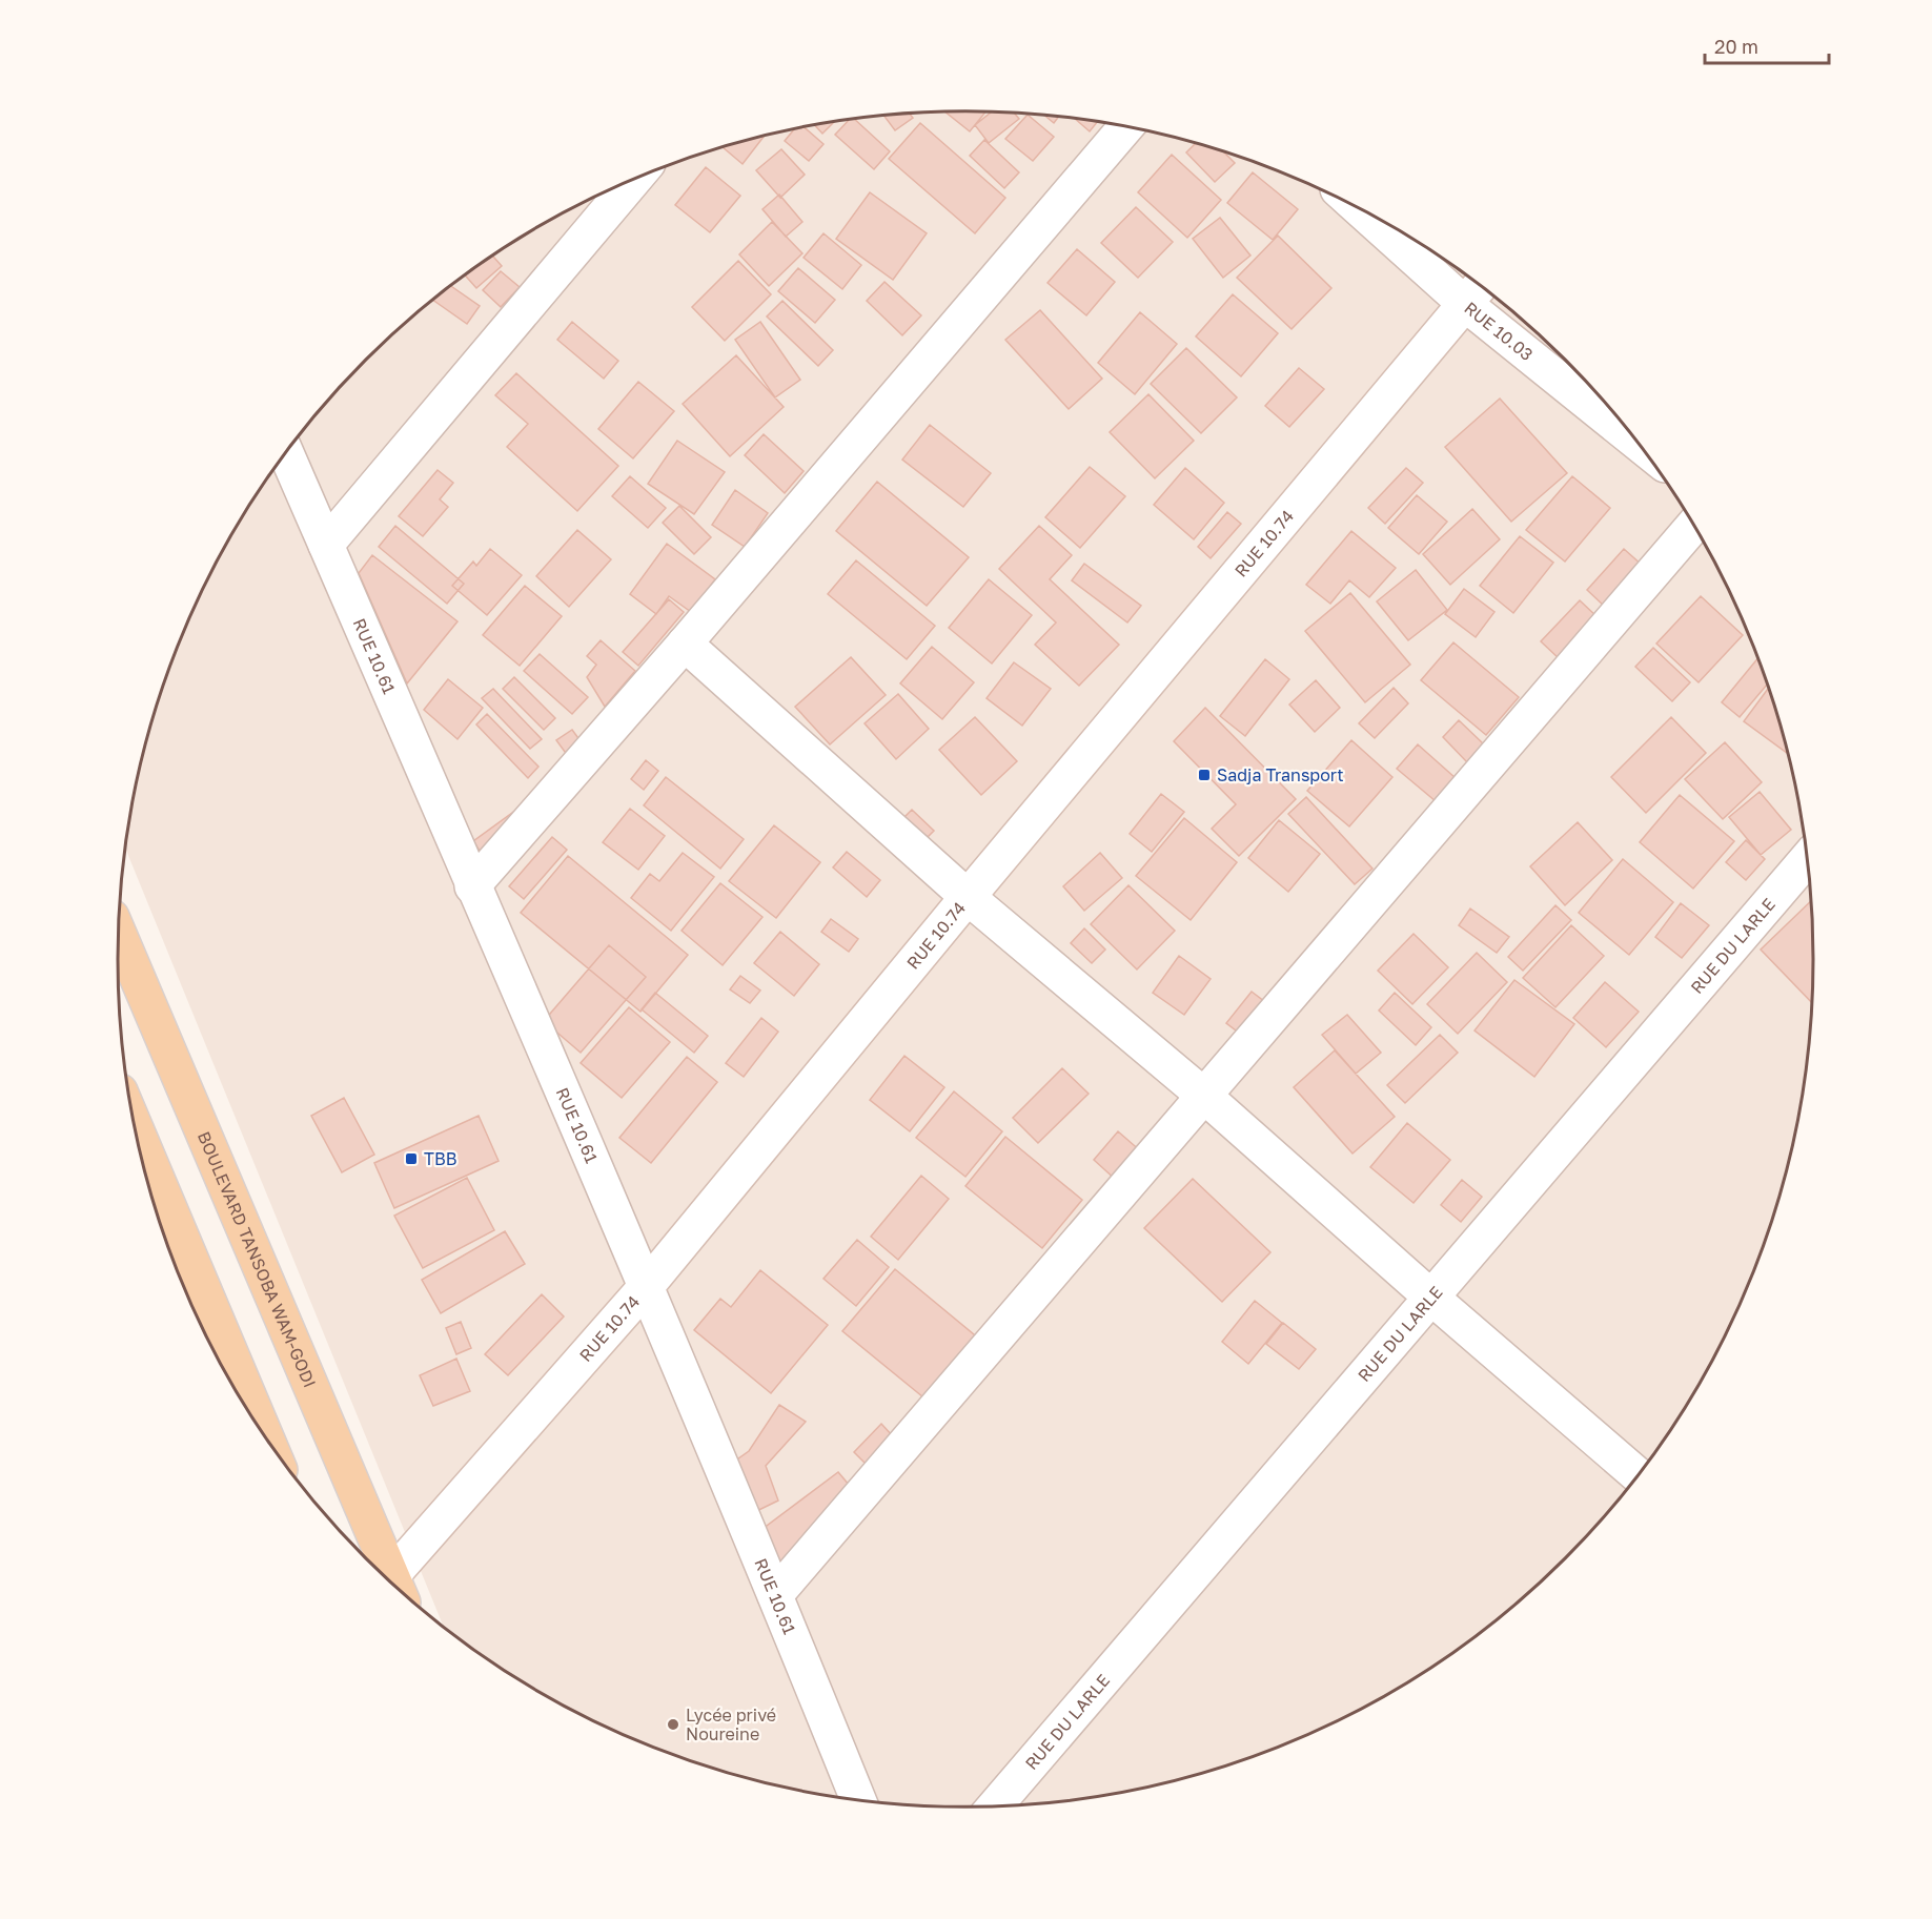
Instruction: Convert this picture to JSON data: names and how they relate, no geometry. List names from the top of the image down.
{
  "streets": {
    "main road": ["BOULEVARD TANSOBA WAM-GODI"],
    "street": [
      "RUE 10.03",
      "RUE 10.74",
      "RUE 10.61",
      "RUE DU LARLE"
    ]
  },
  "crossings": [
    ["RUE 10.03", "RUE 10.74"],
    ["RUE 10.74", "RUE 10.61"]
  ],
  "places": {
    "transit": ["Sadja Transport", "TBB"],
    "other": ["Lycée privé Noureine"]
  },
  "scale_bar": "20 m"
}
